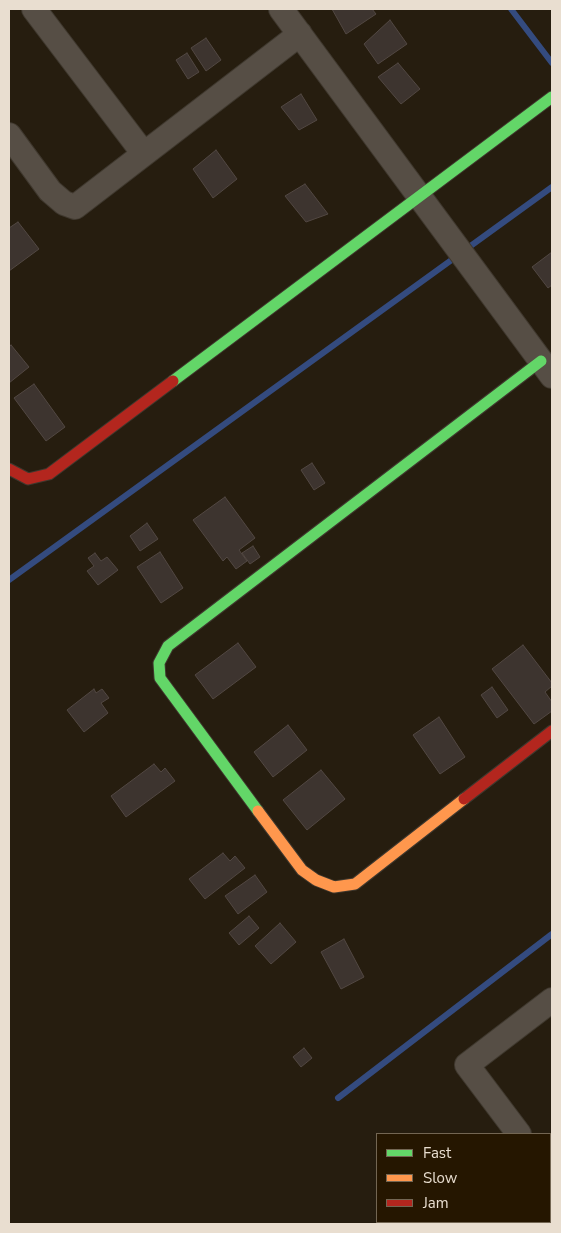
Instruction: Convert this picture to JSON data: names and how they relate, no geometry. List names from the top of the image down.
{
  "legend": ["Fast", "Slow", "Jam"]
}
